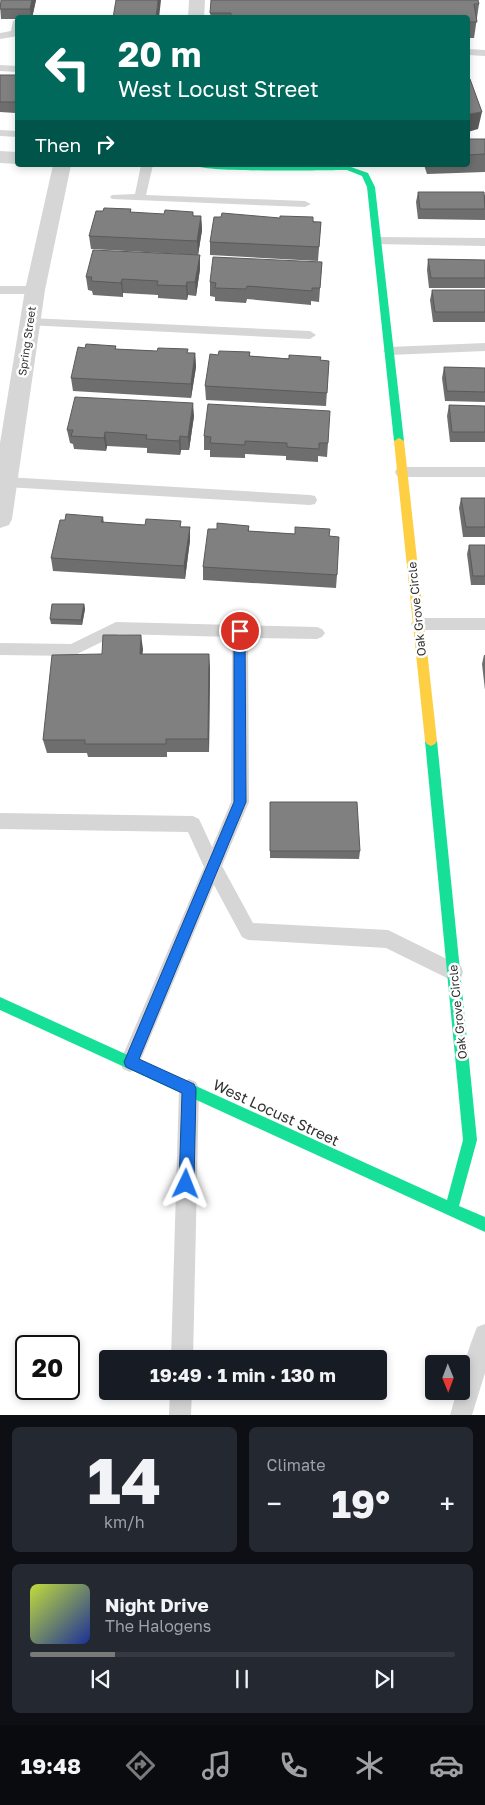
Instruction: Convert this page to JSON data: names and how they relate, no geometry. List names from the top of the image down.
{
  "streets": {
    "street": ["Spring Street", "Oak Grove Circle", "West Locust Street"]
  },
  "crossings": [
    ["Oak Grove Circle", "West Locust Street"]
  ],
  "north": "bottom",
  "page": {
    "turn": ["20 m", "West Locust Street"],
    "then": "Then",
    "limit": "20",
    "trip": "19:49 · 1 min · 130 m",
    "tile": [
      ["14", "km/h"],
      "Climate"
    ],
    "heat": ["−", "19°", "+"],
    "song": ["Night Drive", "The Halogens"],
    "tabs": "19:48"
  }
}
